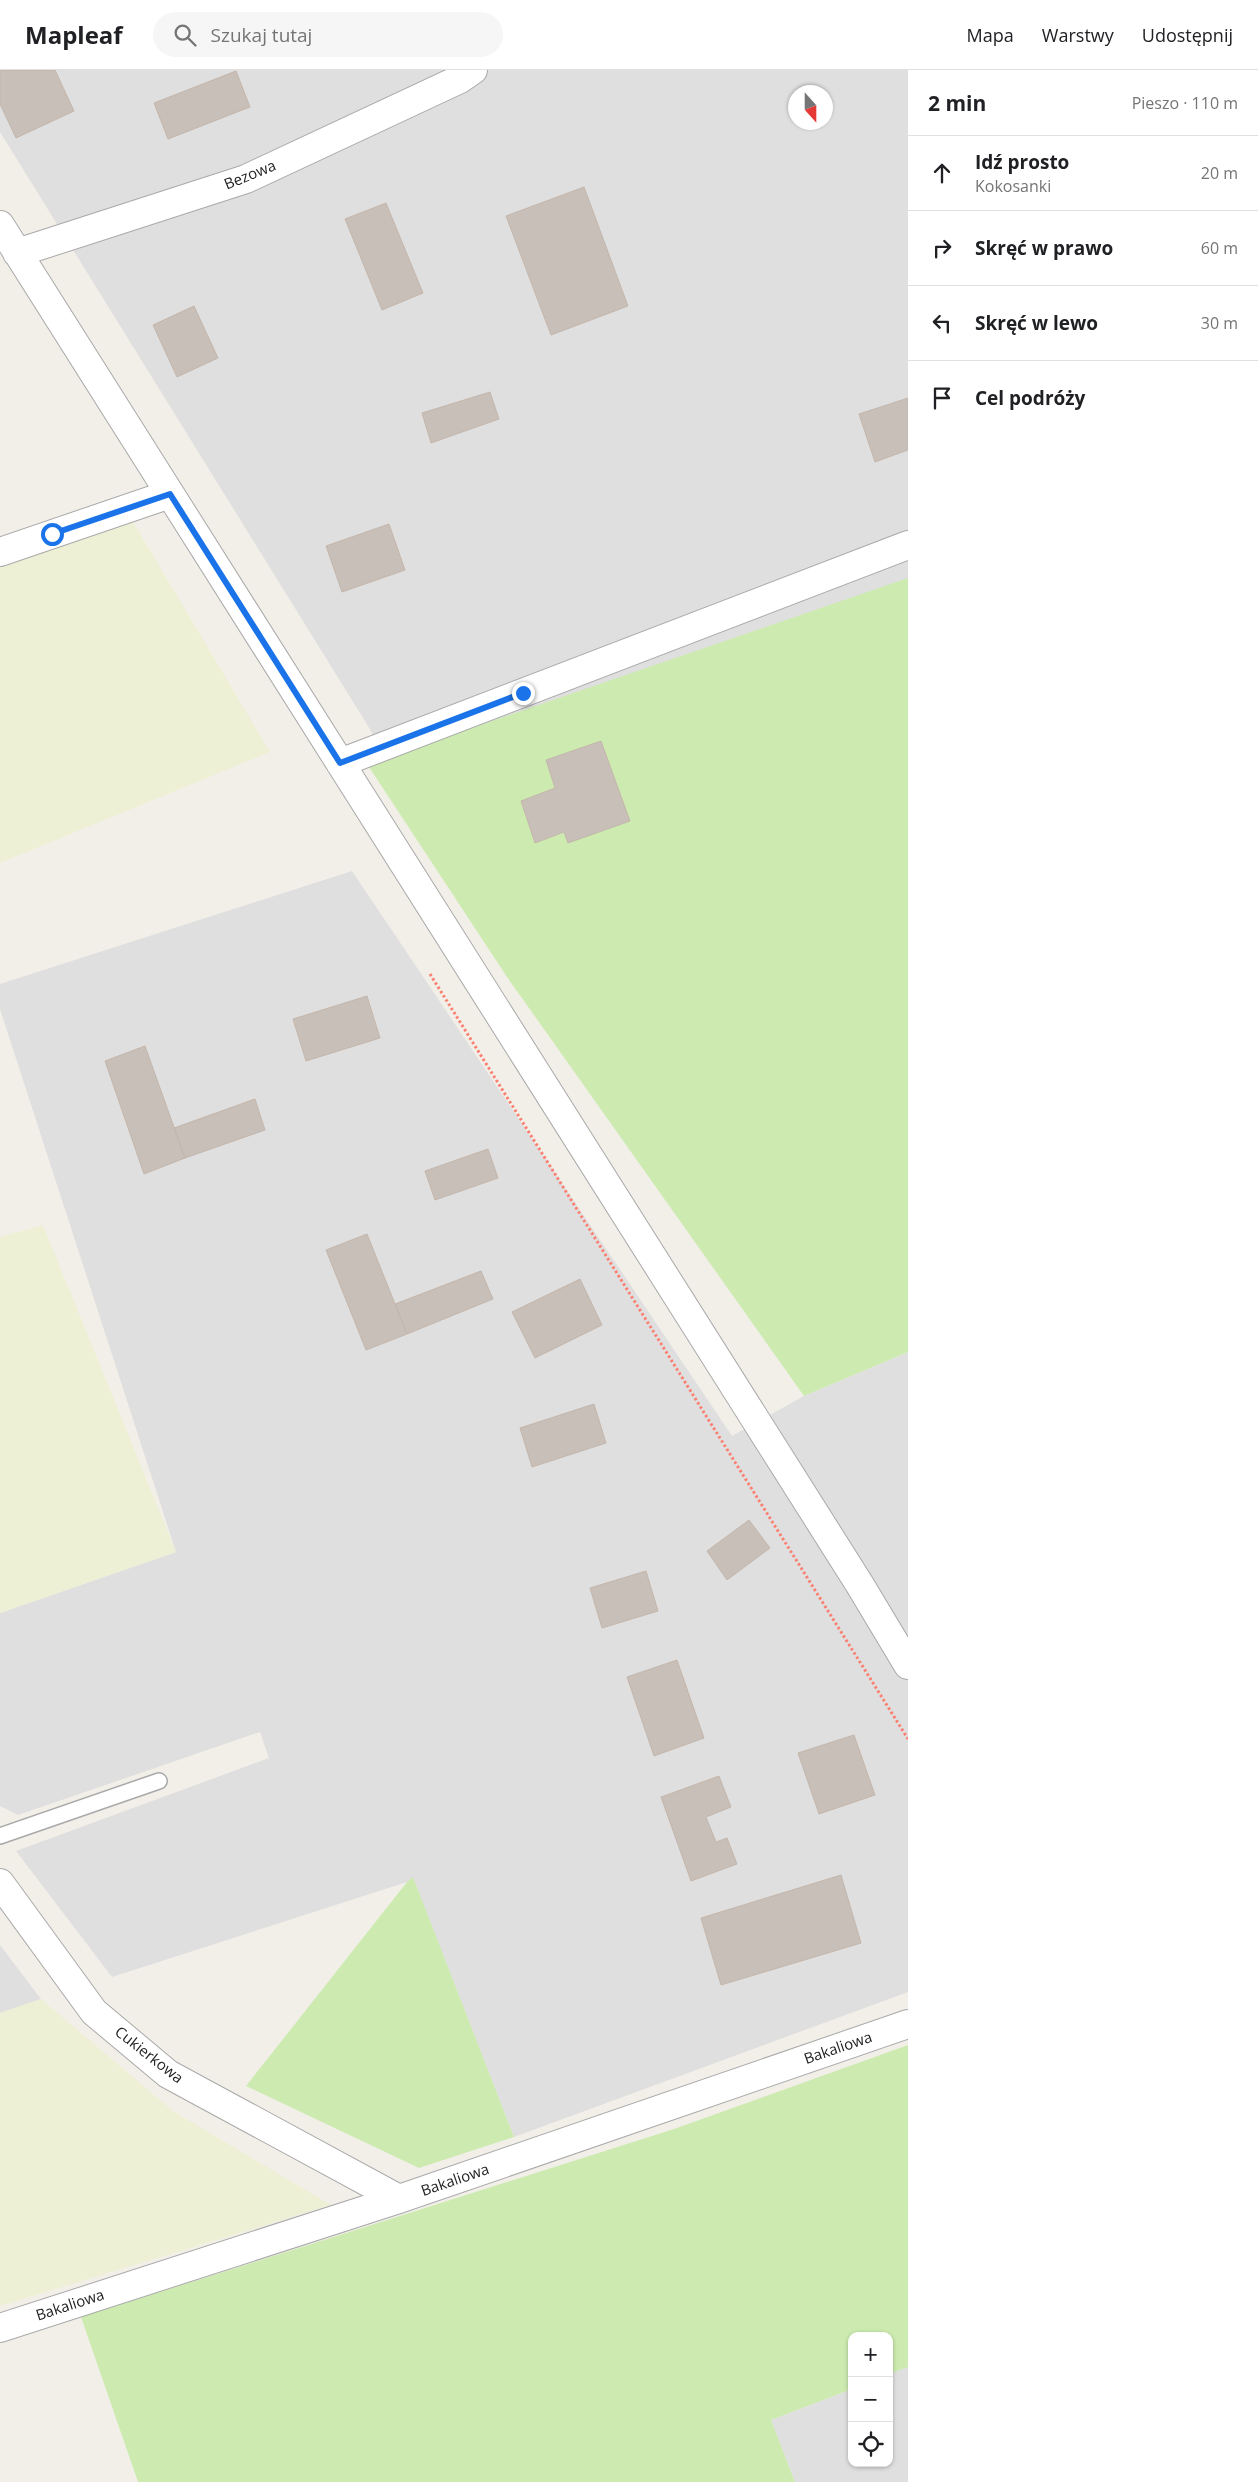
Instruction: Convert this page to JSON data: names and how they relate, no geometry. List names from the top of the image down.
{
  "streets": {
    "street": ["Bezowa", "Bakaliowa", "Cukierkowa"]
  },
  "crossings": [
    ["Bakaliowa", "Cukierkowa"]
  ],
  "north": "bottom",
  "page": {
    "header": "Mapleaf",
    "search": "Szukaj tutaj",
    "nav": ["Mapa", "Warstwy", "Udostępnij"],
    "heading": ["2 min", "Pieszo · 110 m"],
    "list": [
      ["Idź prosto", "Kokosanki", "20 m"],
      ["Skręć w prawo", "60 m"],
      ["Skręć w lewo", "30 m"],
      "Cel podróży"
    ],
    "map_buttons": ["+", "−"]
  }
}
